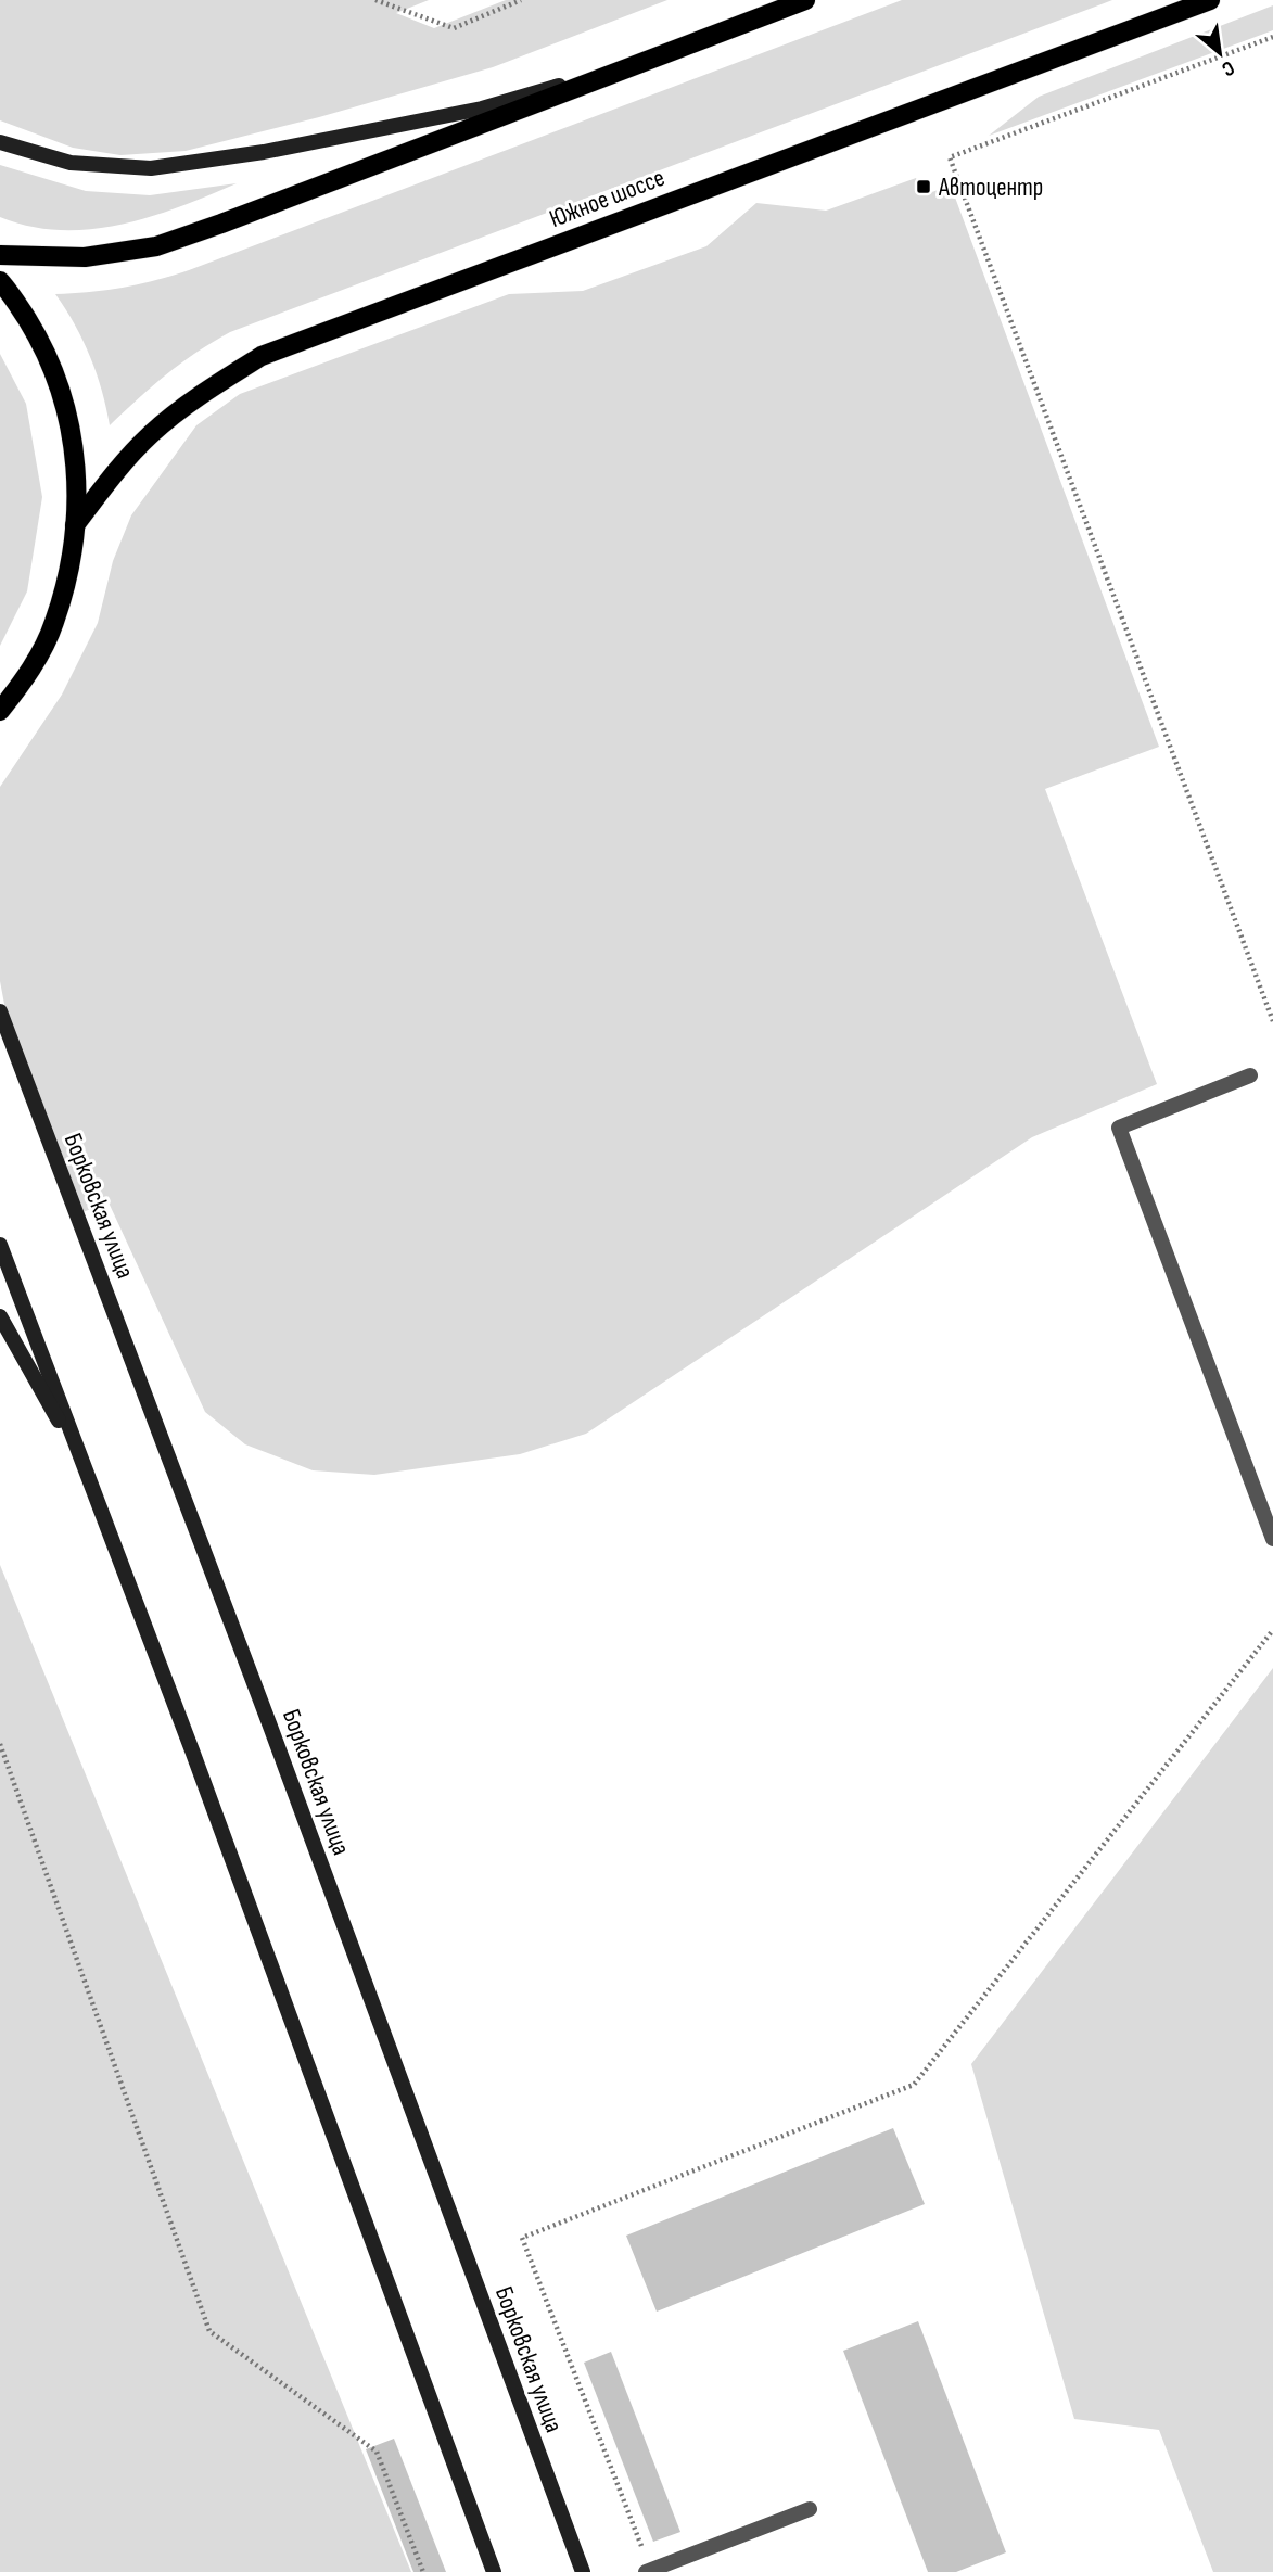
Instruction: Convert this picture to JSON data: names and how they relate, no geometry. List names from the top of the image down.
{
  "streets": {
    "main road": ["Южное шоссе", "Борковская улица"]
  },
  "places": {
    "transit": ["Автоцентр"]
  },
  "north": "bottom right"
}
